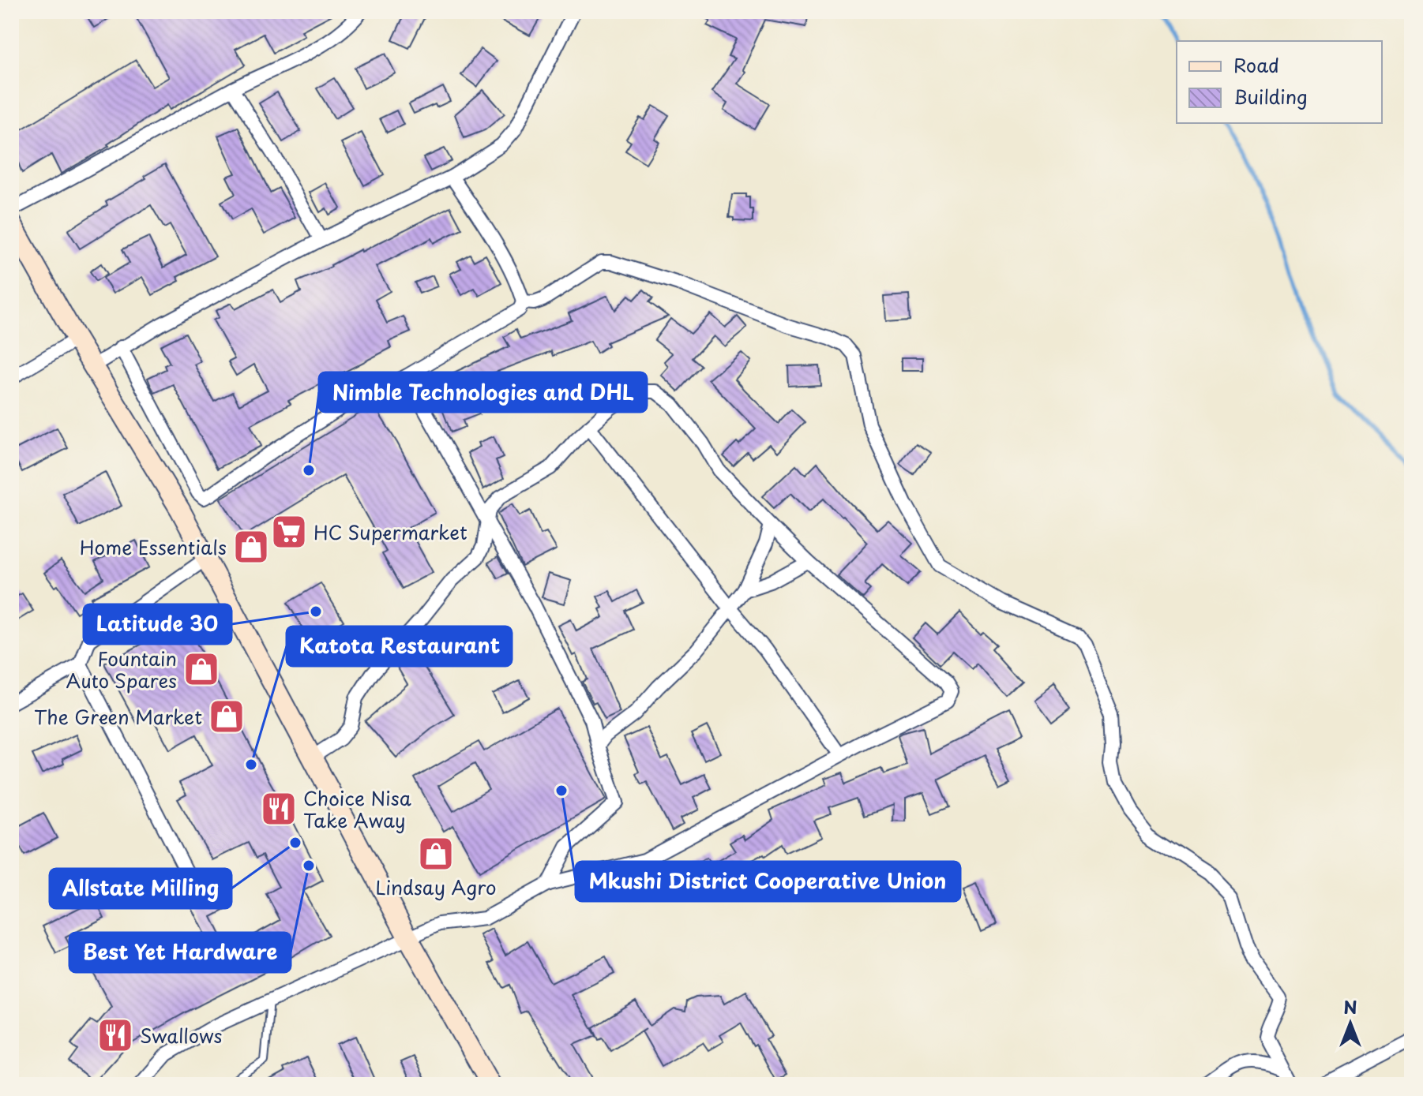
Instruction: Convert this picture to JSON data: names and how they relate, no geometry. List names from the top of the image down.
{
  "places": {
    "other": [
      "Nimble Technologies and DHL",
      "Latitude 30",
      "Katota Restaurant",
      "Mkushi District Cooperative Union",
      "Allstate Milling",
      "Best Yet Hardware"
    ],
    "supermarket": ["HC Supermarket"],
    "shop": [
      "Home Essentials",
      "Fountain Auto Spares",
      "The Green Market",
      "Lindsay Agro"
    ],
    "restaurant": ["Choice Nisa Take Away", "Swallows"]
  },
  "legend": ["Road", "Building"],
  "north": "top"
}
